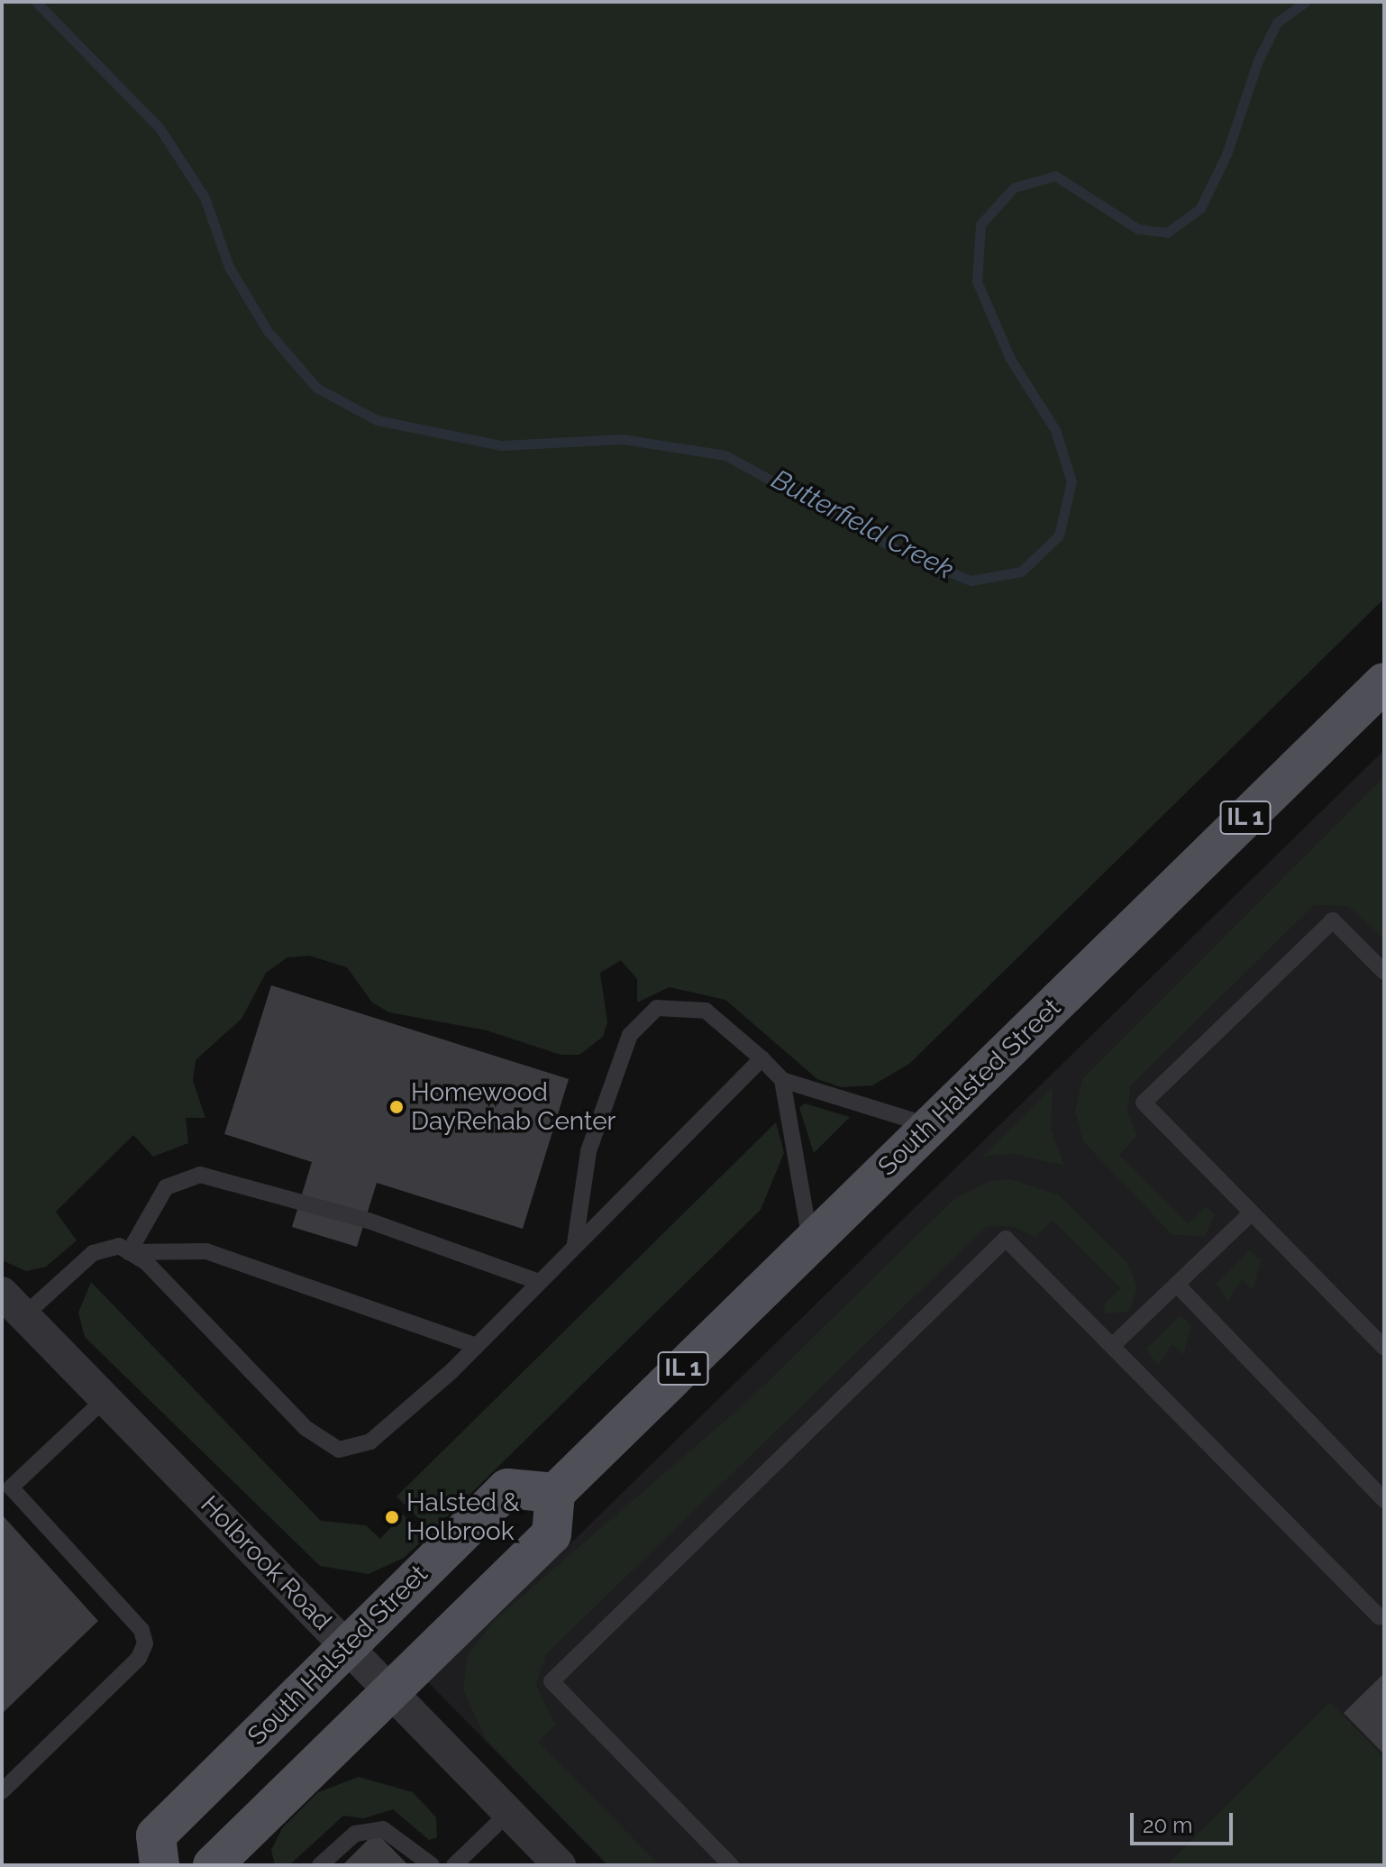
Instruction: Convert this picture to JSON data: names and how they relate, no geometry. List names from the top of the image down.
{
  "streets": {
    "main road": ["IL 1", "South Halsted Street"],
    "street": ["Holbrook Road"]
  },
  "crossings": [
    ["South Halsted Street", "Holbrook Road"]
  ],
  "water": ["Butterfield Creek"],
  "places": ["Homewood DayRehab Center", "Halsted & Holbrook"],
  "scale_bar": "20 m"
}
